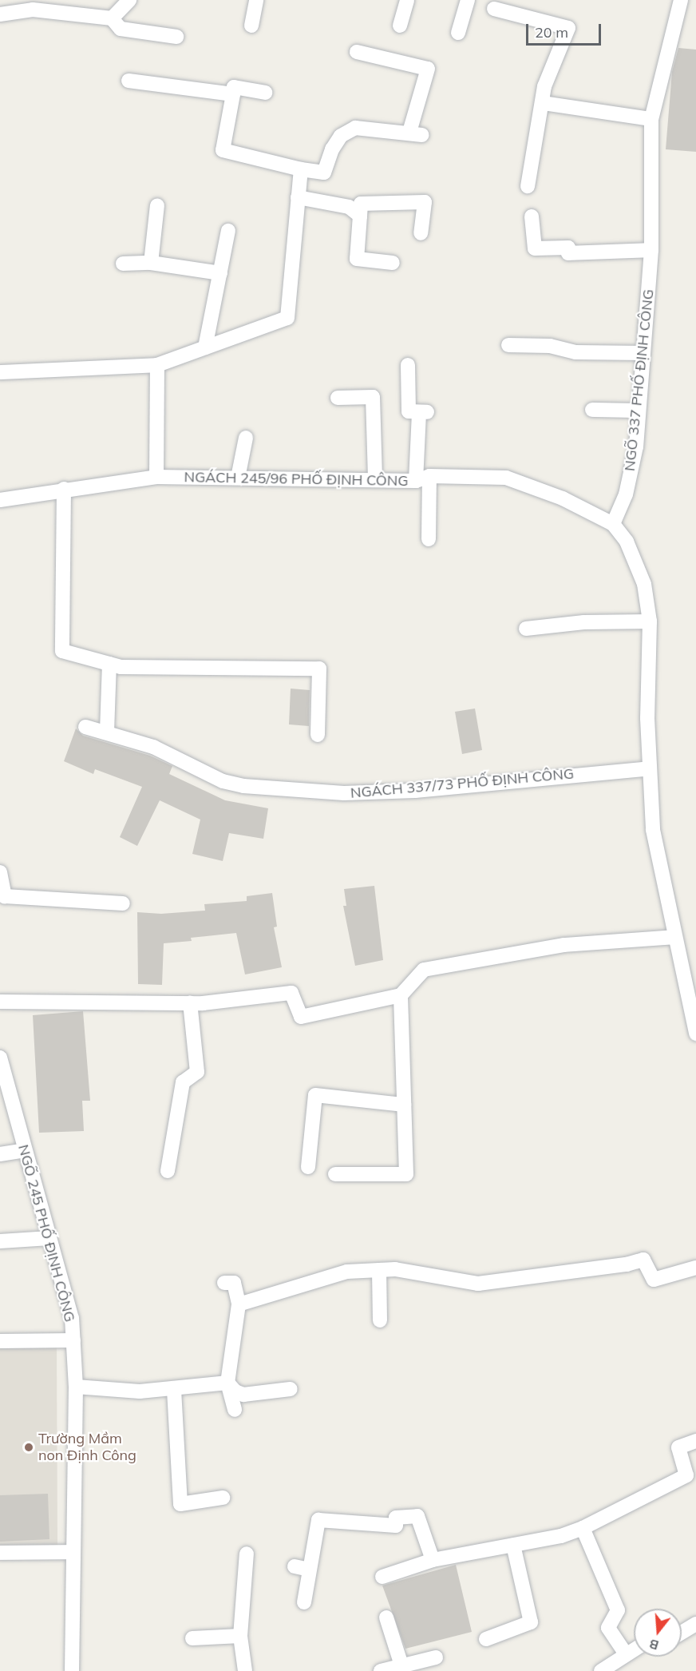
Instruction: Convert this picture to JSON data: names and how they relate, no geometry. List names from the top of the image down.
{
  "streets": {
    "lane": [
      "NGÕ 337 PHỐ ĐỊNH CÔNG",
      "NGÁCH 245/96 PHỐ ĐỊNH CÔNG",
      "NGÁCH 337/73 PHỐ ĐỊNH CÔNG",
      "NGÕ 245 PHỐ ĐỊNH CÔNG"
    ]
  },
  "crossings": [
    ["NGÕ 337 PHỐ ĐỊNH CÔNG", "NGÁCH 245/96 PHỐ ĐỊNH CÔNG"]
  ],
  "places": ["Trường Mầm non Định Công"],
  "scale_bar": "20 m",
  "north": "bottom"
}
